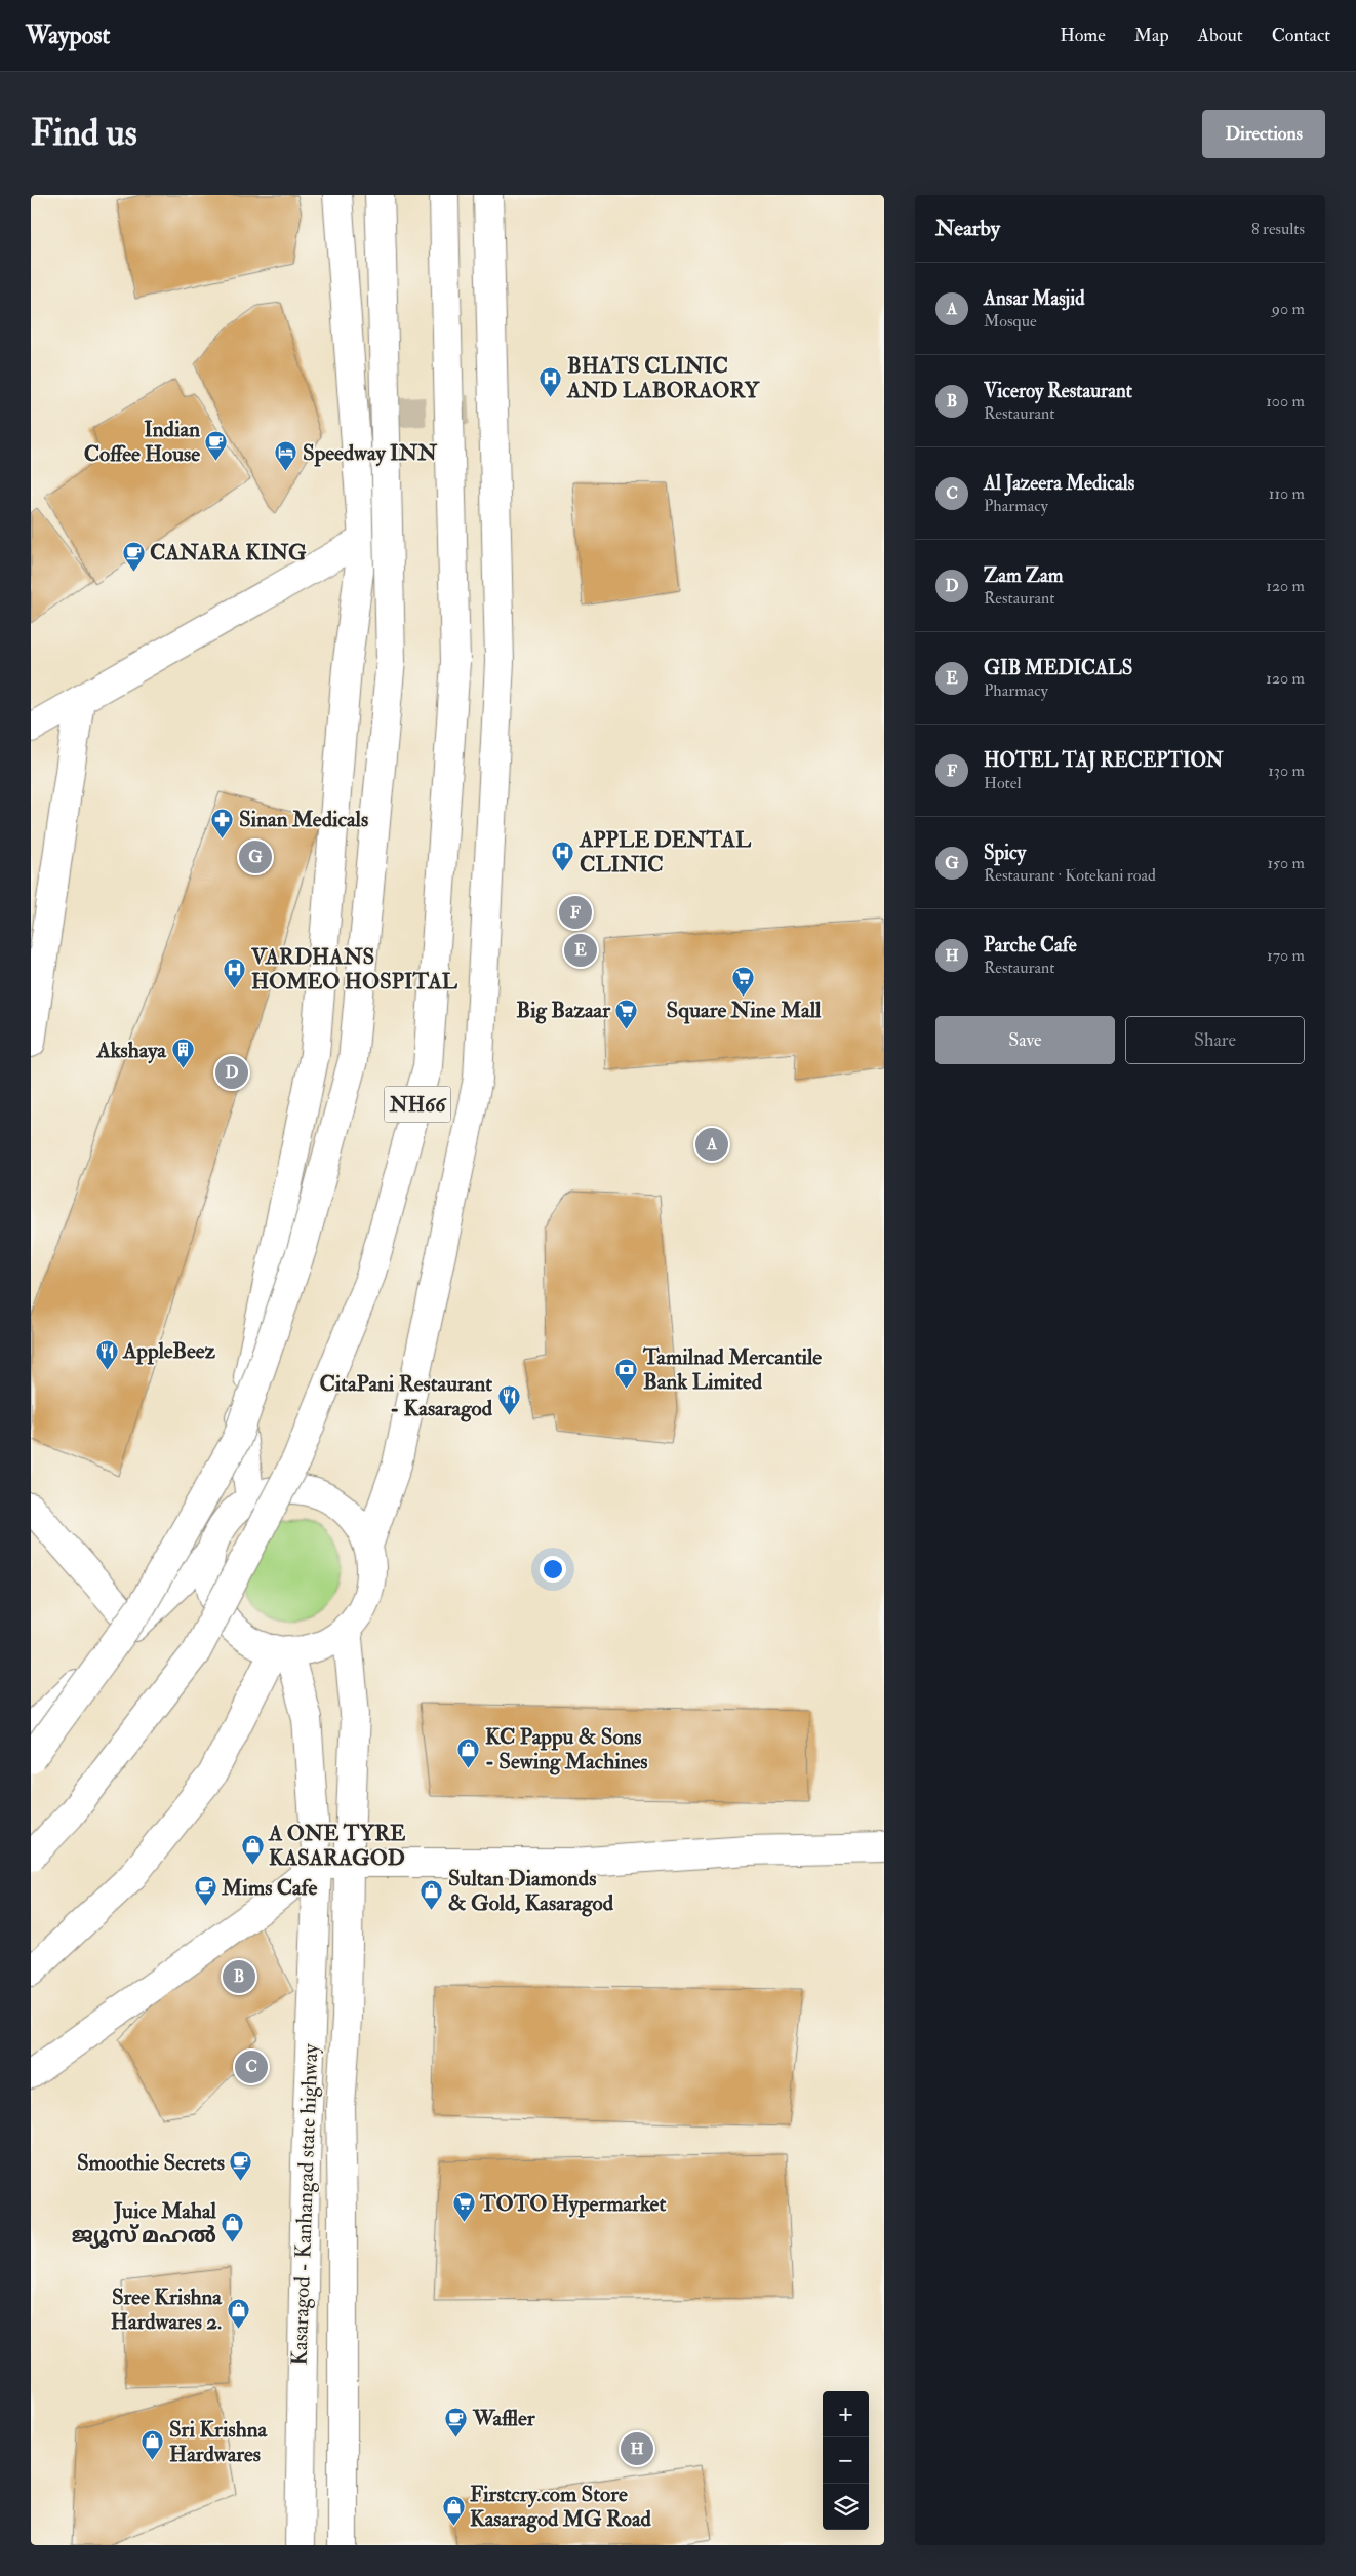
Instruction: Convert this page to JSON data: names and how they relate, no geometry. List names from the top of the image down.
{
  "streets": {
    "main road": ["NH66", "Kasaragod - Kanhangad state highway"]
  },
  "places": {
    "hospital": ["BHATS CLINIC AND LABORAORY", "APPLE DENTAL CLINIC", "VARDHANS HOMEO HOSPITAL"],
    "cafe": [
      "Indian Coffee House",
      "CANARA KING",
      "Mims Cafe",
      "Smoothie Secrets",
      "Waffler"
    ],
    "hotel": ["Speedway INN"],
    "pharmacy": ["Sinan Medicals"],
    "supermarket": ["Square Nine Mall", "Big Bazaar", "TOTO Hypermarket"],
    "building": ["Akshaya"],
    "restaurant": ["AppleBeez", "CitaPani Restaurant - Kasaragod"],
    "bank": ["Tamilnad Mercantile Bank Limited"],
    "shop": [
      "KC Pappu & Sons - Sewing Machines",
      "A ONE TYRE KASARAGOD",
      "Sultan Diamonds & Gold, Kasaragod",
      "Juice Mahal ജ്യൂസ് മഹൽ",
      "Sree Krishna Hardwares 2.",
      "Sri Krishna Hardwares",
      "Firstcry.com Store Kasaragod MG Road"
    ]
  },
  "page": {
    "header": "Waypost",
    "nav": [
      "Home",
      "Map",
      "About",
      "Contact"
    ],
    "buttons": [
      "Directions",
      ["Save", "Share"]
    ],
    "title": "Find us",
    "heading": ["Nearby", "8 results"],
    "list": [
      {
        "mark": "A",
        "name": "Ansar Masjid",
        "note": "Mosque",
        "value": "90 m"
      },
      {
        "mark": "B",
        "name": "Viceroy Restaurant",
        "note": "Restaurant",
        "value": "100 m"
      },
      {
        "mark": "C",
        "name": "Al Jazeera Medicals",
        "note": "Pharmacy",
        "value": "110 m"
      },
      {
        "mark": "D",
        "name": "Zam Zam",
        "note": "Restaurant",
        "value": "120 m"
      },
      {
        "mark": "E",
        "name": "GIB MEDICALS",
        "note": "Pharmacy",
        "value": "120 m"
      },
      {
        "mark": "F",
        "name": "HOTEL TAJ RECEPTION",
        "note": "Hotel",
        "value": "130 m"
      },
      {
        "mark": "G",
        "name": "Spicy",
        "note": "Restaurant · Kotekani road",
        "value": "150 m"
      },
      {
        "mark": "H",
        "name": "Parche Cafe",
        "note": "Restaurant",
        "value": "170 m"
      }
    ],
    "pins": [
      "G",
      "F",
      "E",
      "D",
      "A",
      "B",
      "C",
      "H"
    ],
    "map_buttons": ["+", "−"]
  }
}
